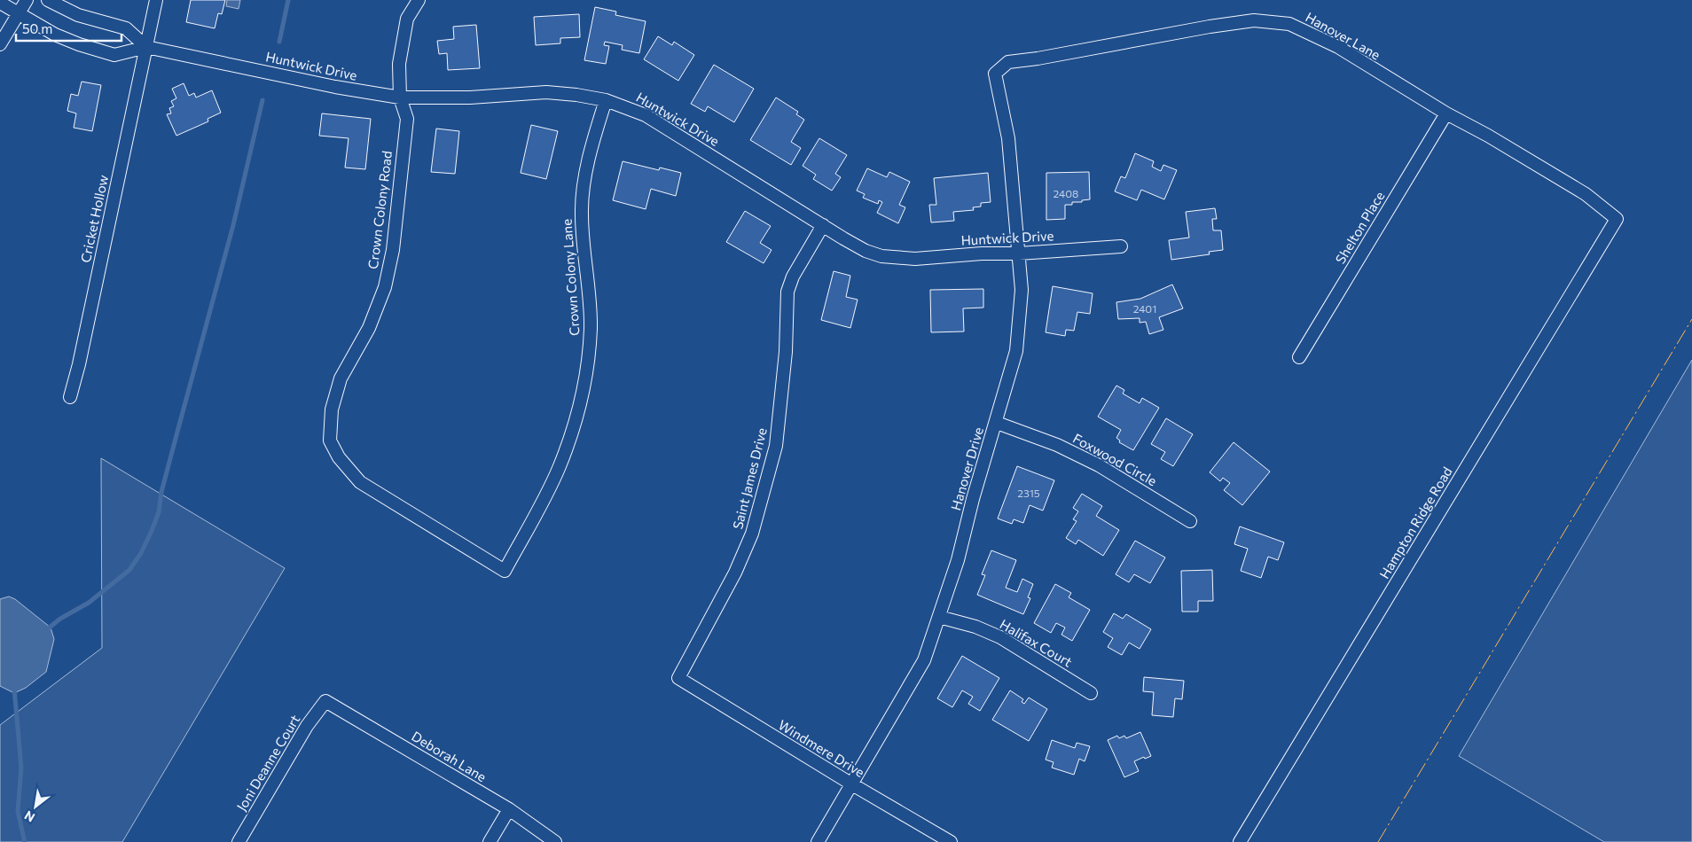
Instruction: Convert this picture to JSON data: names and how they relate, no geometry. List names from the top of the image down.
{
  "streets": {
    "street": [
      "Hanover Lane",
      "Huntwick Drive",
      "Crown Colony Road",
      "Cricket Hollow",
      "Shelton Place",
      "Crown Colony Lane",
      "Foxwood Circle",
      "Hanover Drive",
      "Saint James Drive",
      "Hampton Ridge Road",
      "Halifax Court",
      "Windmere Drive",
      "Deborah Lane",
      "Joni Deanne Court"
    ]
  },
  "crossings": [
    ["Hanover Lane", "Shelton Place"],
    ["Hanover Lane", "Hanover Drive"],
    ["Hanover Lane", "Hampton Ridge Road"],
    ["Huntwick Drive", "Crown Colony Road"],
    ["Huntwick Drive", "Cricket Hollow"],
    ["Huntwick Drive", "Crown Colony Lane"],
    ["Huntwick Drive", "Hanover Drive"],
    ["Huntwick Drive", "Saint James Drive"],
    ["Crown Colony Road", "Crown Colony Lane"],
    ["Foxwood Circle", "Hanover Drive"],
    ["Hanover Drive", "Halifax Court"],
    ["Hanover Drive", "Windmere Drive"],
    ["Saint James Drive", "Windmere Drive"],
    ["Deborah Lane", "Joni Deanne Court"]
  ],
  "house_numbers": ["2408", "2401", "2315"],
  "scale_bar": "50 m",
  "north": "bottom left"
}
